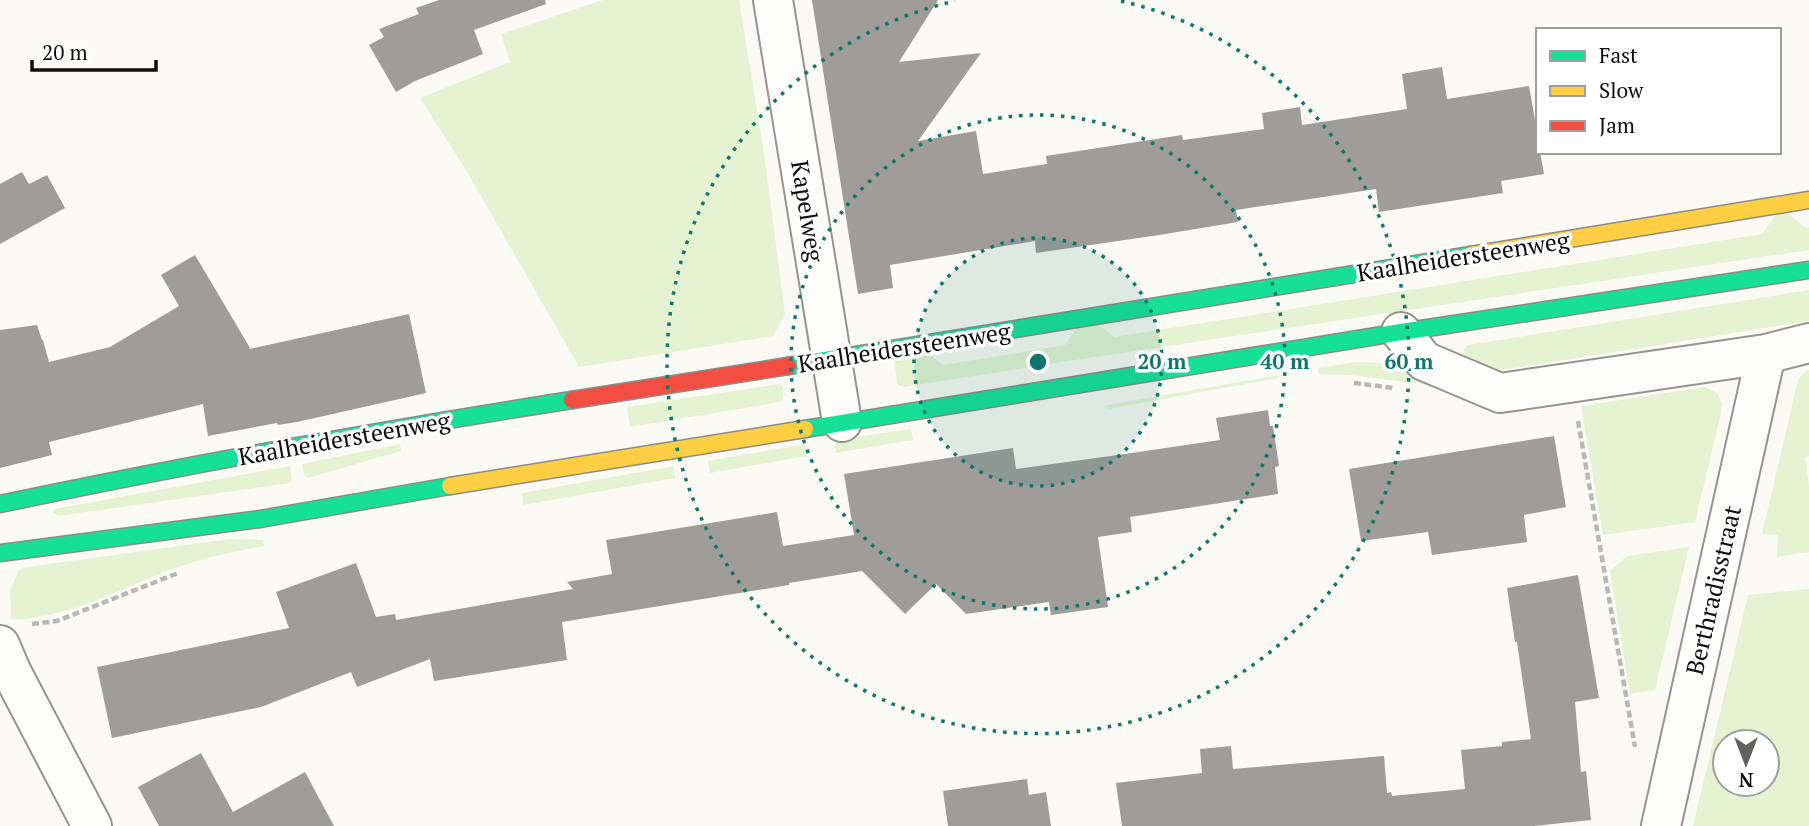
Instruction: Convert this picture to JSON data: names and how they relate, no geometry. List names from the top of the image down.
{
  "streets": {
    "street": ["Kapelweg", "Kaalheidersteenweg", "Berthradisstraat"]
  },
  "crossings": [
    ["Kapelweg", "Kaalheidersteenweg"]
  ],
  "legend": ["Fast", "Slow", "Jam"],
  "scale_bar": "20 m",
  "north": "bottom",
  "rings": ["20 m", "40 m", "60 m"]
}
